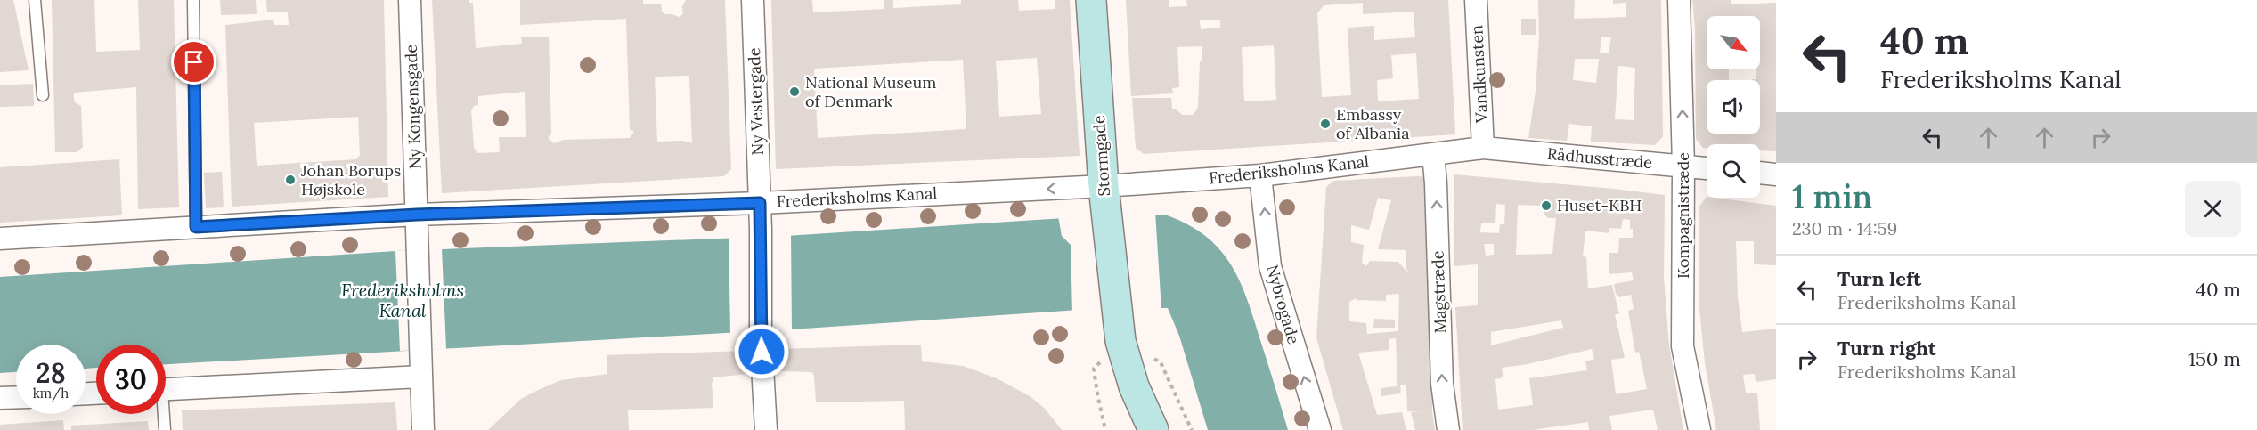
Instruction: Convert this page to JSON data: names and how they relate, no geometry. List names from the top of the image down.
{
  "streets": {
    "street": [
      "Vandkunsten",
      "Ny Vestergade",
      "Ny Kongensgade",
      "Stormgade",
      "Rådhusstræde",
      "Frederiksholms Kanal",
      "Kompagnistræde",
      "Magstræde",
      "Nybrogade"
    ]
  },
  "crossings": [
    ["Vandkunsten", "Rådhusstræde"],
    ["Vandkunsten", "Frederiksholms Kanal"],
    ["Ny Vestergade", "Frederiksholms Kanal"],
    ["Ny Kongensgade", "Frederiksholms Kanal"],
    ["Stormgade", "Frederiksholms Kanal"],
    ["Rådhusstræde", "Frederiksholms Kanal"],
    ["Rådhusstræde", "Kompagnistræde"],
    ["Frederiksholms Kanal", "Magstræde"],
    ["Frederiksholms Kanal", "Nybrogade"]
  ],
  "one_way": ["Kompagnistræde", "Magstræde", "Nybrogade"],
  "water": ["Frederiksholms Kanal"],
  "places": [
    "National Museum of Denmark",
    "Embassy of Albania",
    "Johan Borups Højskole",
    "Huset-KBH"
  ],
  "north": "bottom right",
  "page": {
    "turn": ["40 m", "Frederiksholms Kanal"],
    "heading": ["1 min", "230 m · 14:59"],
    "list": [
      {
        "name": "Turn left",
        "note": "Frederiksholms Kanal",
        "value": "40 m"
      },
      {
        "name": "Turn right",
        "note": "Frederiksholms Kanal",
        "value": "150 m"
      }
    ],
    "speed": "28 km/h",
    "limit": "30"
  }
}
